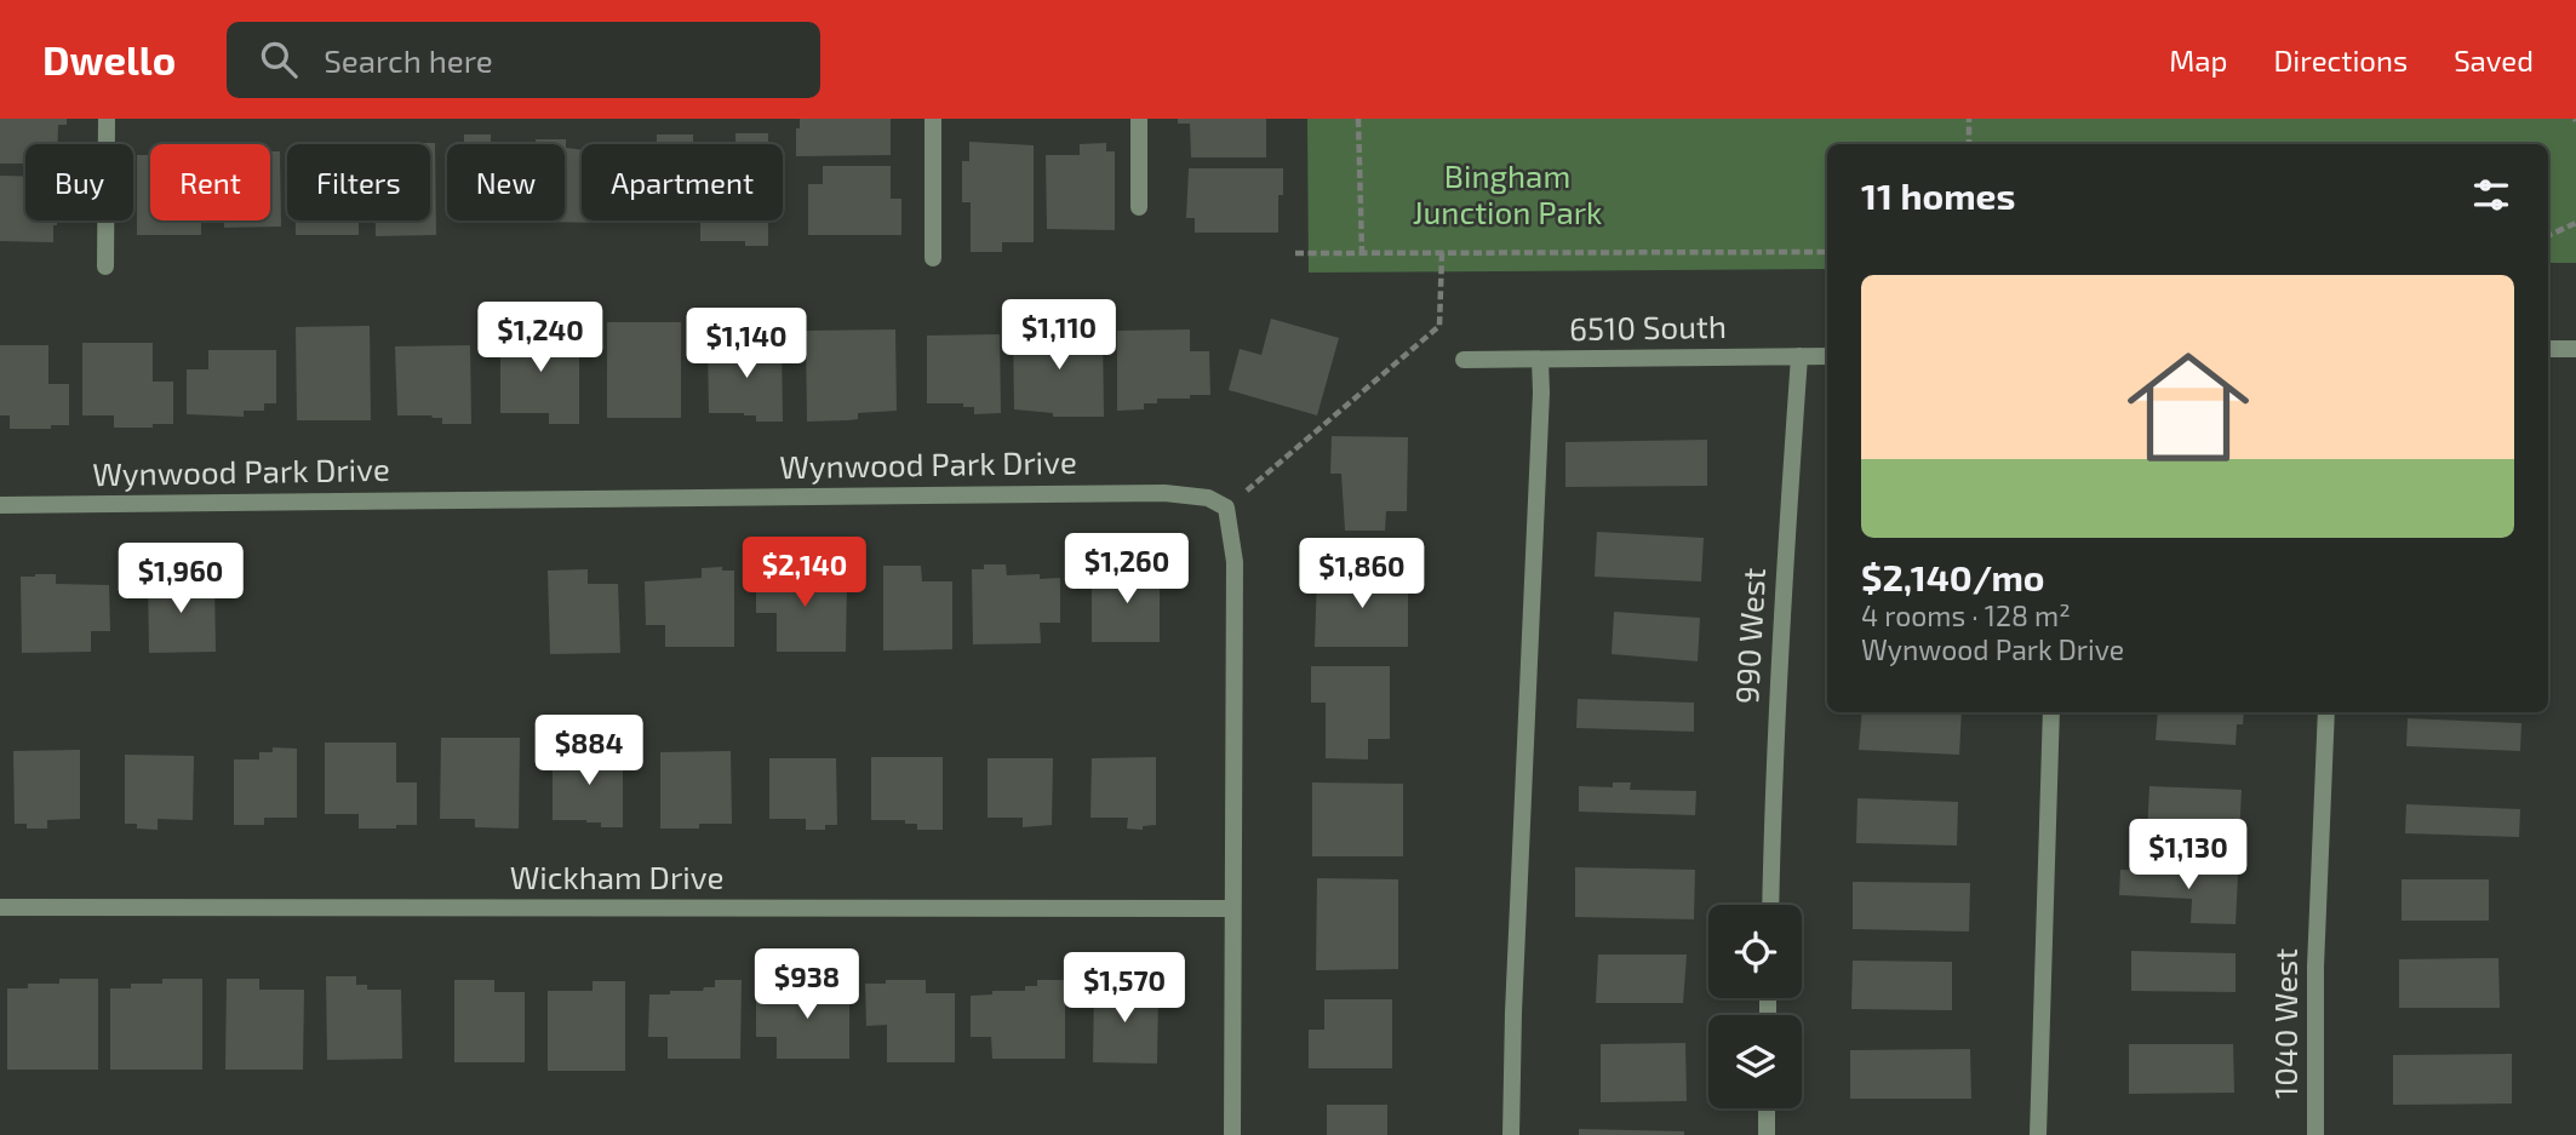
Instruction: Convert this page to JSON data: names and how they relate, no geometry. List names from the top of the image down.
{
  "streets": {
    "street": [
      "6510 South",
      "Wynwood Park Drive",
      "990 West",
      "Wickham Drive",
      "1040 West"
    ]
  },
  "crossings": [
    ["6510 South", "990 West"]
  ],
  "parks": ["Bingham Junction Park"],
  "page": {
    "header": "Dwello",
    "search": "Search here",
    "nav": ["Map", "Directions", "Saved"],
    "chip": [
      "Buy",
      "Rent",
      "Filters",
      "New",
      "Apartment"
    ],
    "heading": "11 homes",
    "list": [
      {
        "name": "$2,140/mo",
        "note": "4 rooms · 128 m² · Wynwood Park Drive"
      }
    ],
    "price": [
      "$1,110",
      "$1,240",
      "$1,140",
      "$1,260",
      "$2,140",
      "$1,860",
      "$1,960",
      "$884",
      "$1,130",
      "$938",
      "$1,570"
    ]
  }
}
